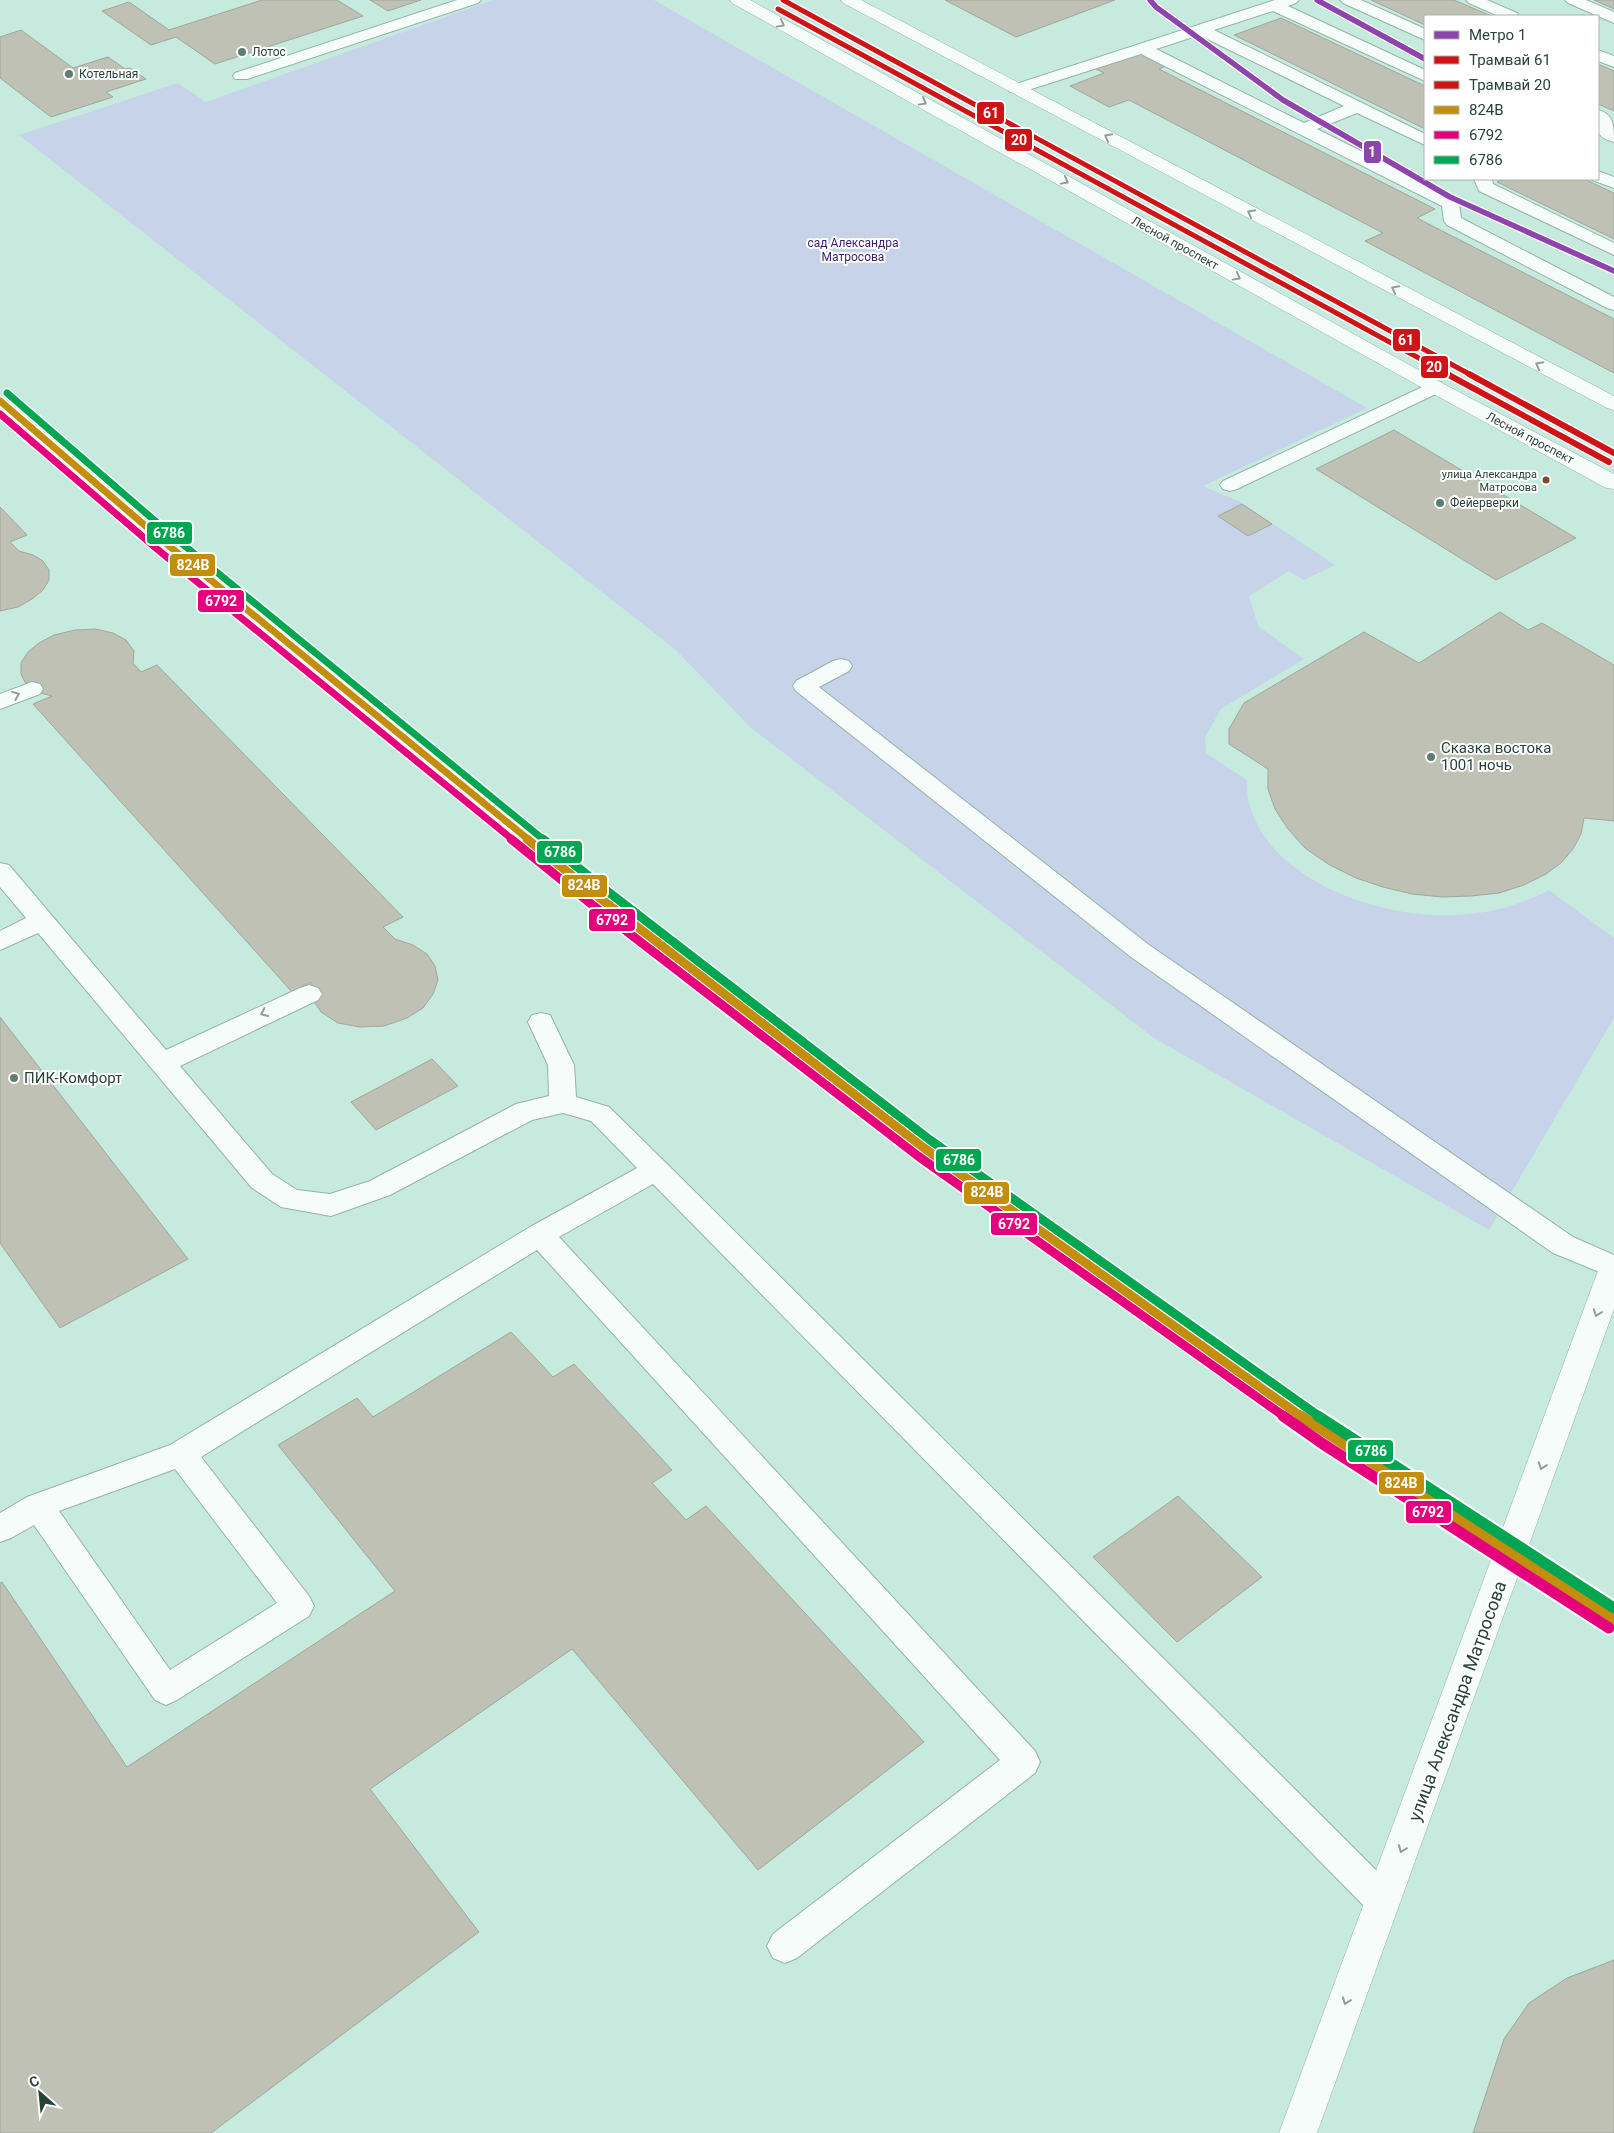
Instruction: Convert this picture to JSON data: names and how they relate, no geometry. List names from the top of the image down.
{
  "streets": {
    "main road": ["Лесной проспект", "улица Александра Матросова"]
  },
  "one_way": ["улица Александра Матросова"],
  "parks": ["cад Александра Матросова"],
  "places": [
    "Лотос",
    "Котельная",
    "улица Александра Матросова",
    "Фейерверки",
    "Сказка востока 1001 ночь",
    "ПИК-Комфорт"
  ],
  "lines": [
    "metro line 1",
    "tram line 61",
    "tram line 20",
    "transit line 6786",
    "transit line 824В",
    "transit line 6792"
  ],
  "legend": [
    "Метро 1",
    "Трамвай 61",
    "Трамвай 20",
    "824В",
    "6792",
    "6786"
  ],
  "north": "top left"
}
